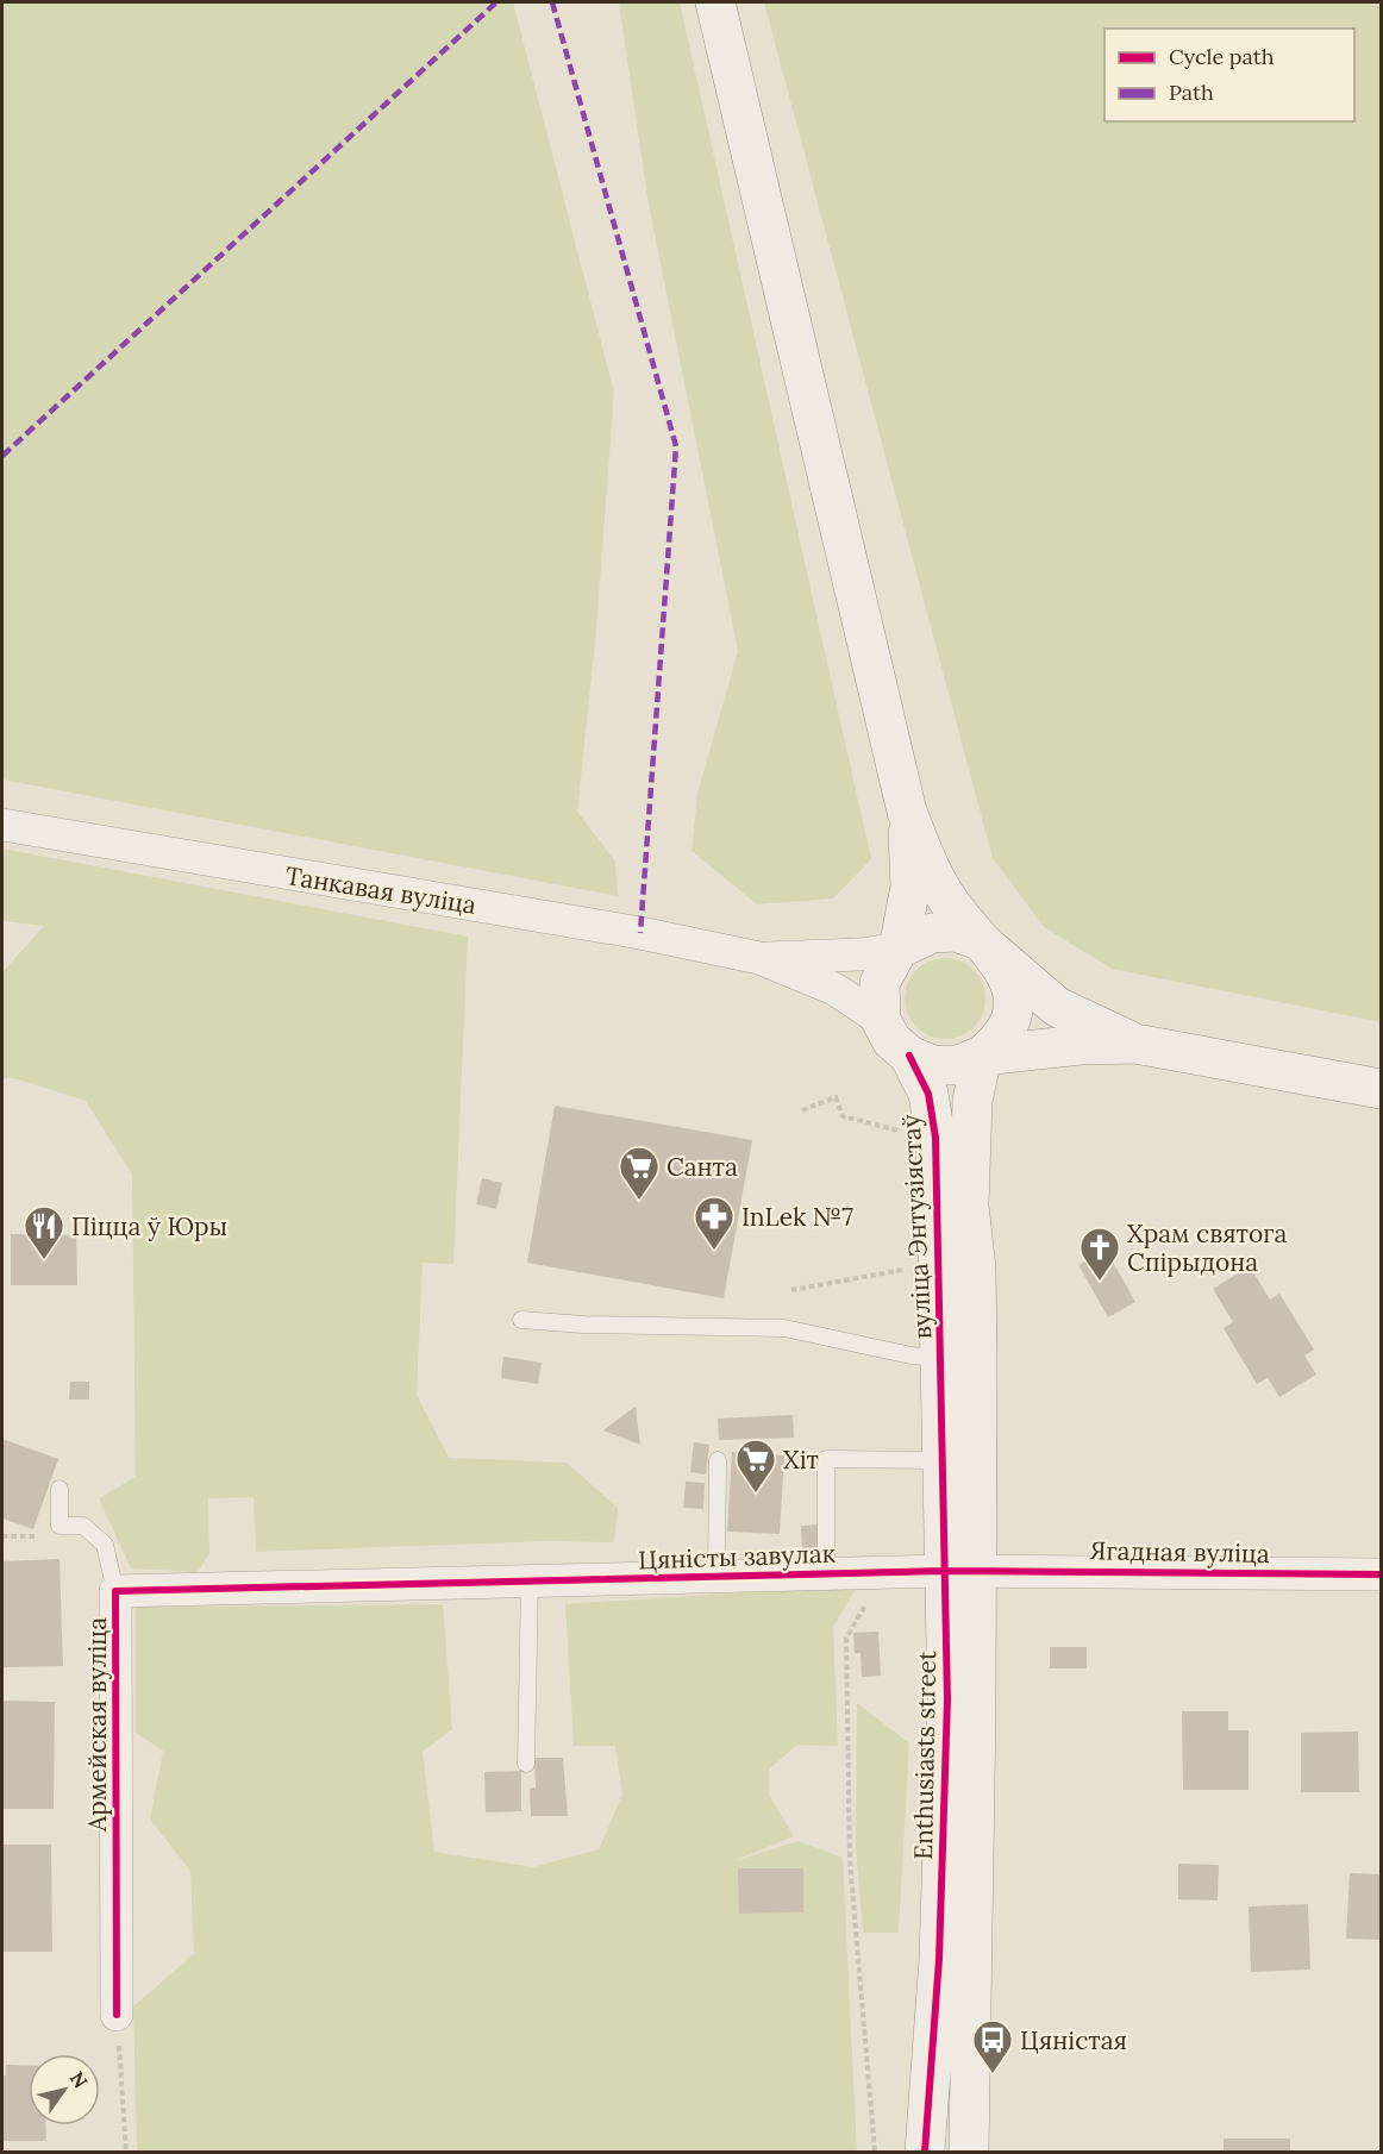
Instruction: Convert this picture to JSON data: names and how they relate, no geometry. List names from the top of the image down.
{
  "streets": {
    "street": [
      "Танкавая вуліца",
      "вуліца Энтузіястаў",
      "Ягадная вуліца",
      "Цяністы завулак",
      "Армейская вуліца",
      "Enthusiasts street"
    ]
  },
  "crossings": [
    ["Танкавая вуліца", "вуліца Энтузіястаў"],
    ["вуліца Энтузіястаў", "Enthusiasts street"],
    ["Ягадная вуліца", "Цяністы завулак"],
    ["Ягадная вуліца", "Enthusiasts street"],
    ["Цяністы завулак", "Армейская вуліца"],
    ["Цяністы завулак", "Enthusiasts street"]
  ],
  "places": {
    "supermarket": ["Санта", "Хіт"],
    "pharmacy": ["InLek №7"],
    "restaurant": ["Піцца ў Юры"],
    "church": ["Храм святога Спірыдона"],
    "bus stop": ["Цяністая"]
  },
  "legend": ["Cycle path", "Path"],
  "north": "top right"
}
